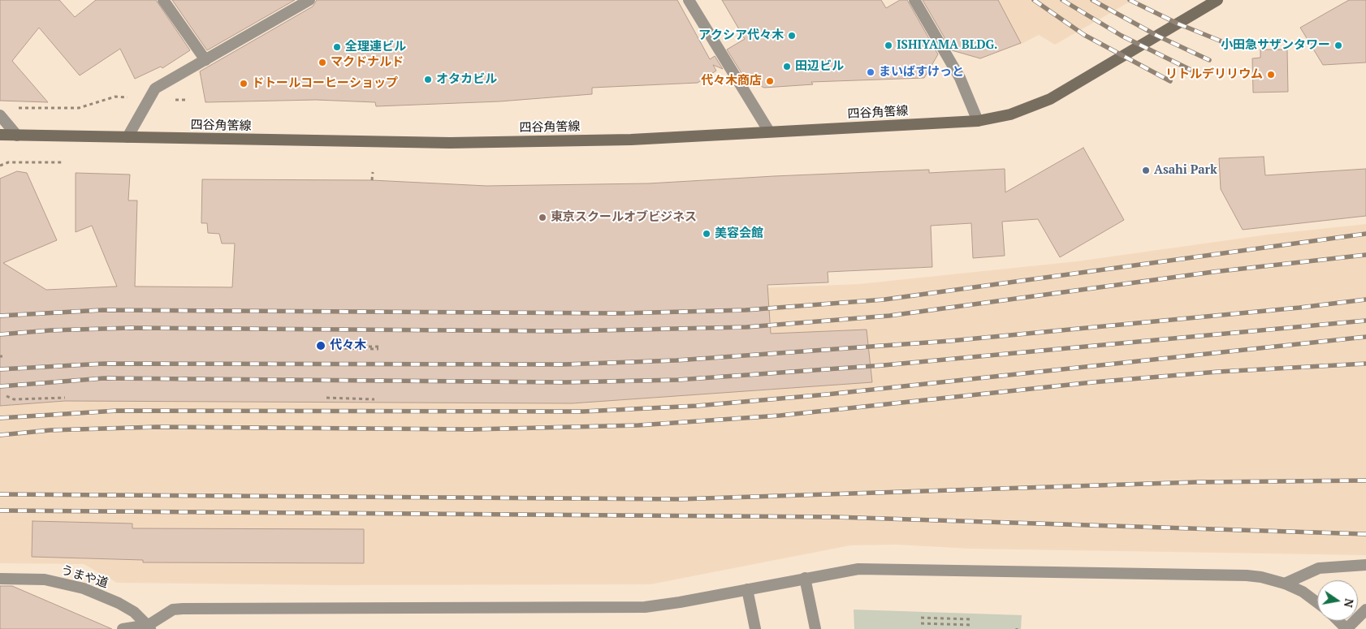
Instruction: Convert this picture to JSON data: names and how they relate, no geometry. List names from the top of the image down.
{
  "streets": {
    "main road": ["四谷角筈線"],
    "street": ["うまや道"]
  },
  "places": [
    "アクシア代々木",
    "ISHIYAMA BLDG.",
    "小田急サザンタワー",
    "全理連ビル",
    "マクドナルド",
    "田辺ビル",
    "まいばすけっと",
    "リトルデリリウム",
    "オタカビル",
    "代々木商店",
    "ドトールコーヒーショップ",
    "Asahi Park",
    "東京スクールオブビジネス",
    "美容会館",
    "代々木"
  ],
  "north": "right"
}
